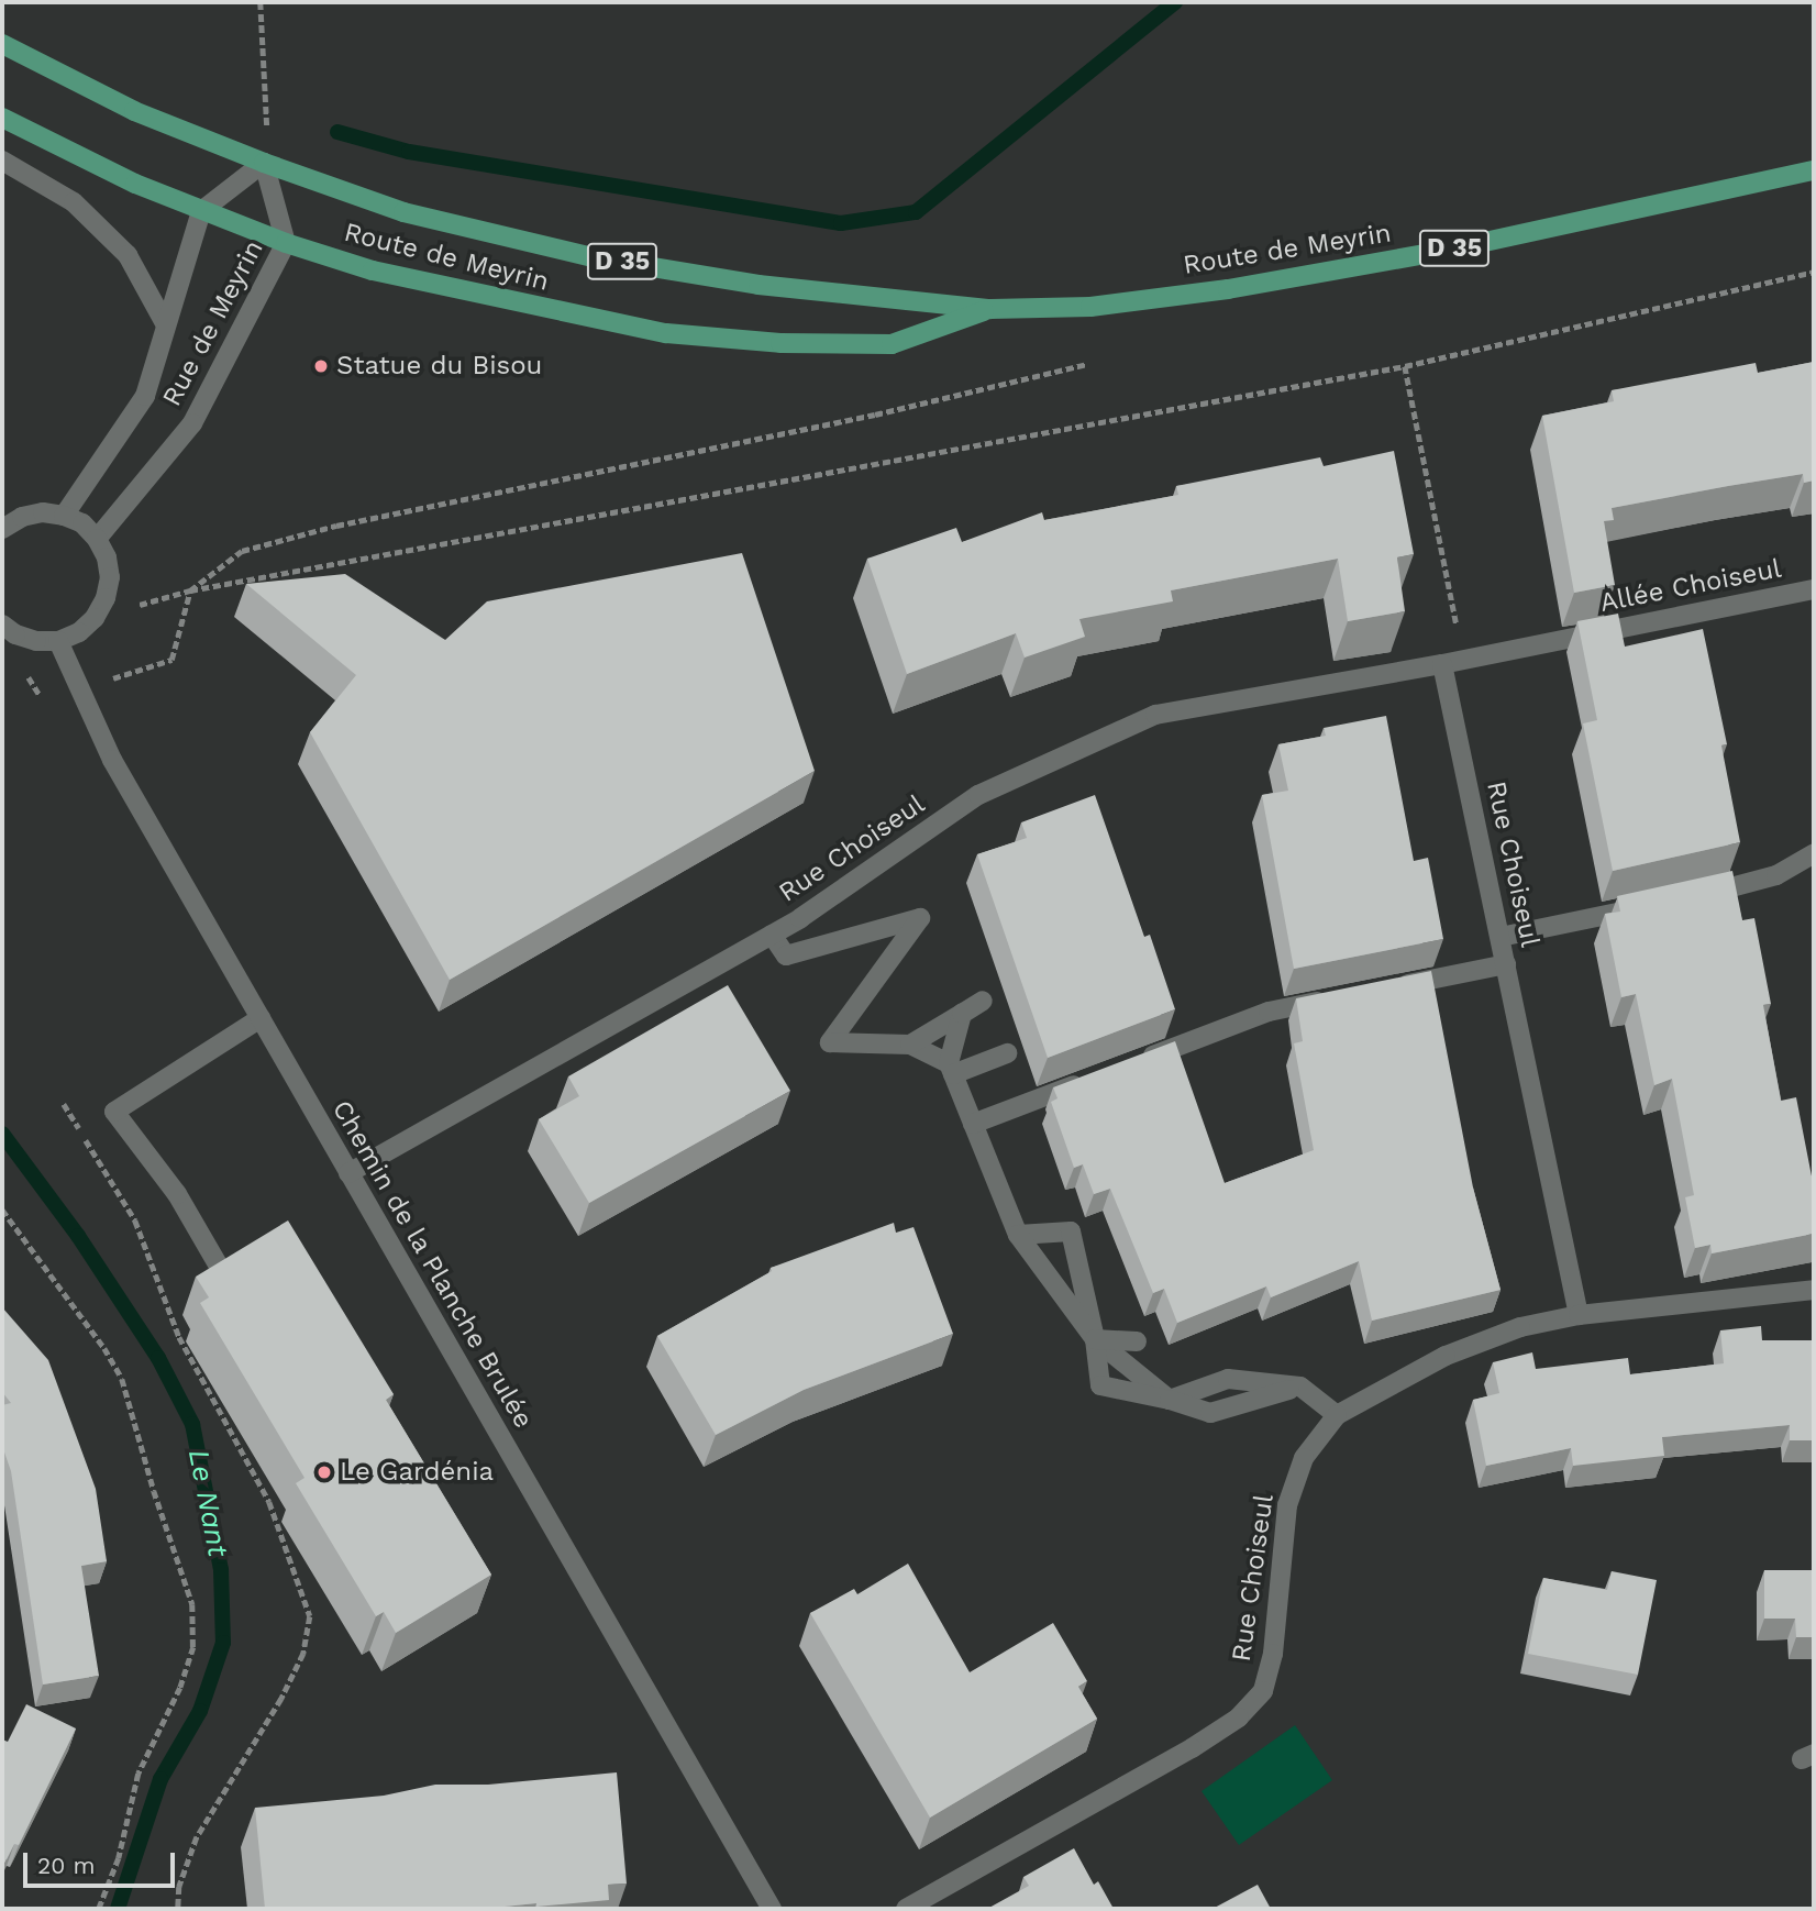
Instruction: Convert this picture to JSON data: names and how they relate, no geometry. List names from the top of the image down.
{
  "streets": {
    "main road": ["D 35", "Route de Meyrin"],
    "street": [
      "Rue de Meyrin",
      "Allée Choiseul",
      "Rue Choiseul",
      "Chemin de la Planche Brulée"
    ]
  },
  "crossings": [
    ["Route de Meyrin", "Rue de Meyrin"],
    ["Allée Choiseul", "Rue Choiseul"],
    ["Rue Choiseul", "Chemin de la Planche Brulée"]
  ],
  "water": ["Le Nant"],
  "places": ["Statue du Bisou", "Le Gardénia"],
  "scale_bar": "20 m"
}
